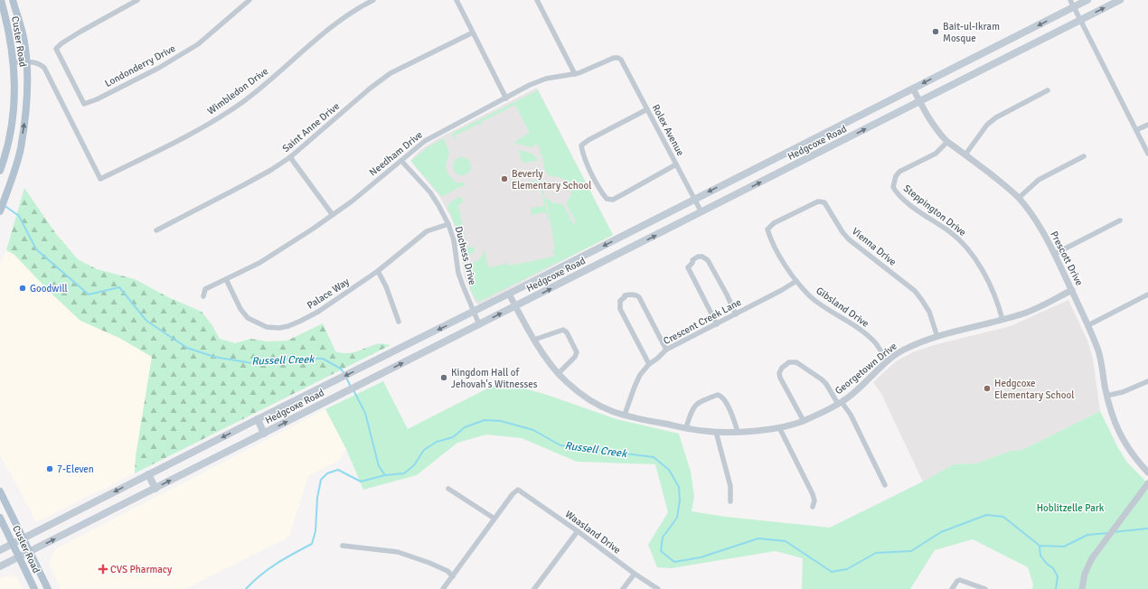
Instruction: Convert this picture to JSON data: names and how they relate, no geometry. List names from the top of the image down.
{
  "streets": {
    "main road": ["Custer Road", "Hedgcoxe Road"],
    "street": [
      "Londonderry Drive",
      "Wimbledon Drive",
      "Saint Anne Drive",
      "Rolex Avenue",
      "Needham Drive",
      "Steppington Drive",
      "Vienna Drive",
      "Duchess Drive",
      "Prescott Drive",
      "Palace Way",
      "Gibsland Drive",
      "Crescent Creek Lane",
      "Georgetown Drive",
      "Waasland Drive"
    ]
  },
  "crossings": [
    ["Custer Road", "Hedgcoxe Road"],
    ["Rolex Avenue", "Hedgcoxe Road"],
    ["Rolex Avenue", "Needham Drive"],
    ["Hedgcoxe Road", "Duchess Drive"],
    ["Hedgcoxe Road", "Prescott Drive"],
    ["Hedgcoxe Road", "Georgetown Drive"],
    ["Needham Drive", "Duchess Drive"],
    ["Needham Drive", "Palace Way"],
    ["Steppington Drive", "Prescott Drive"],
    ["Steppington Drive", "Georgetown Drive"],
    ["Vienna Drive", "Gibsland Drive"],
    ["Vienna Drive", "Georgetown Drive"],
    ["Duchess Drive", "Palace Way"],
    ["Prescott Drive", "Georgetown Drive"],
    ["Gibsland Drive", "Crescent Creek Lane"],
    ["Gibsland Drive", "Georgetown Drive"],
    ["Crescent Creek Lane", "Georgetown Drive"]
  ],
  "water": ["Russell Creek"],
  "parks": ["Hoblitzelle Park"],
  "places": {
    "other": [
      "Bait-ul-Ikram Mosque",
      "Beverly Elementary School",
      "Goodwill",
      "Kingdom Hall of Jehovah's Witnesses",
      "Hedgcoxe Elementary School",
      "7-Eleven"
    ],
    "health": ["CVS Pharmacy"]
  }
}
